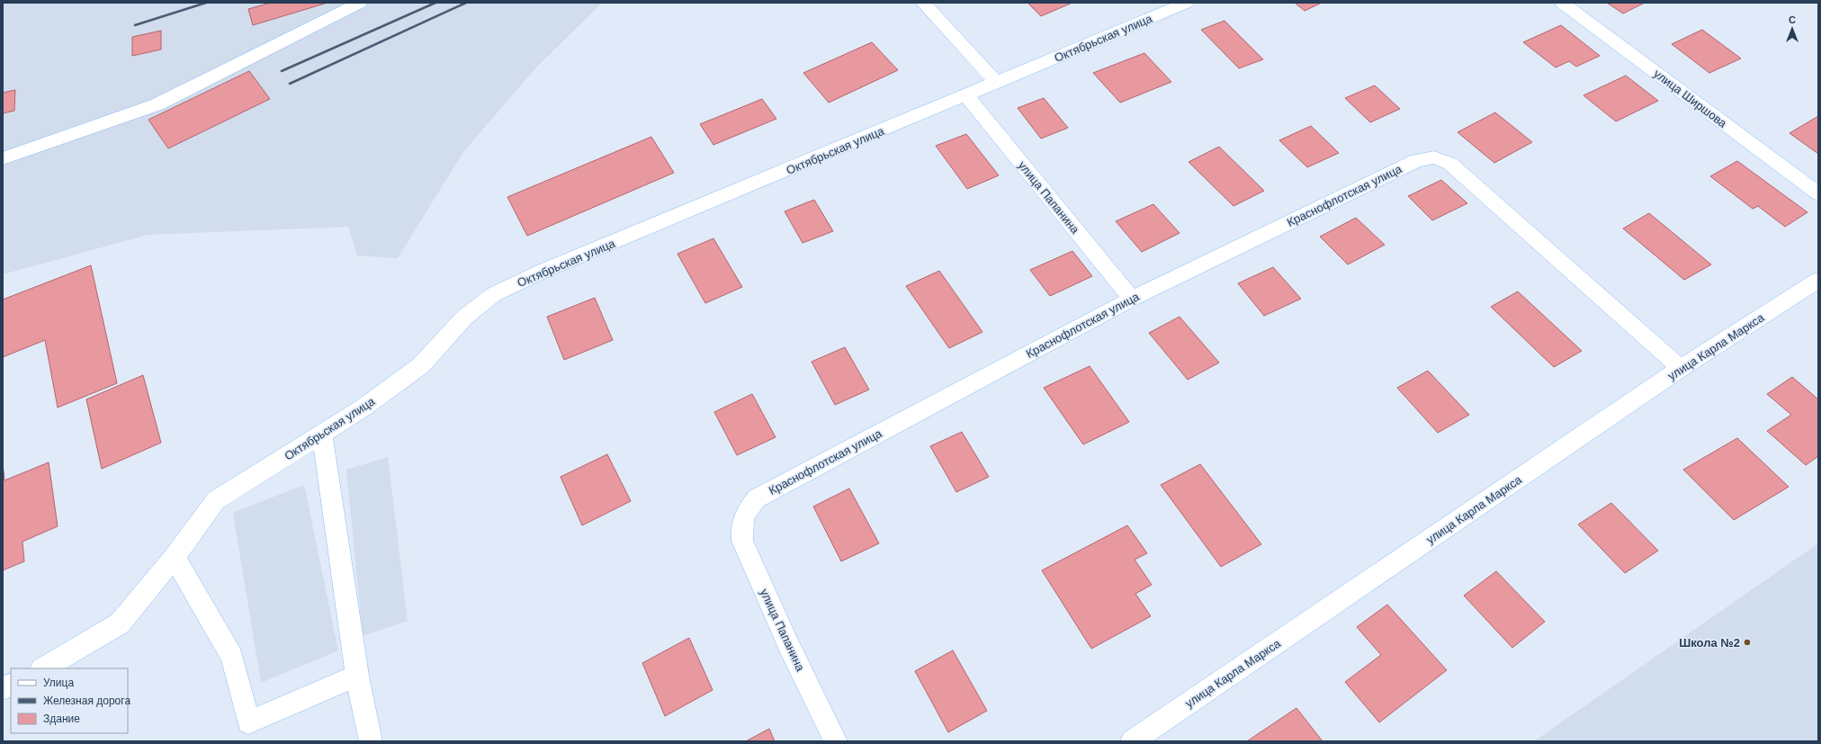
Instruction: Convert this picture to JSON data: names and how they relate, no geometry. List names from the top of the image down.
{
  "streets": {
    "street": [
      "Октябрьская улица",
      "улица Ширшова",
      "Краснофлотская улица",
      "улица Папанина",
      "улица Карла Маркса"
    ]
  },
  "crossings": [
    ["Октябрьская улица", "улица Папанина"],
    ["Краснофлотская улица", "улица Папанина"],
    ["Краснофлотская улица", "улица Карла Маркса"]
  ],
  "places": ["Школа №2"],
  "legend": ["Улица", "Железная дорога", "Здание"],
  "north": "top"
}
